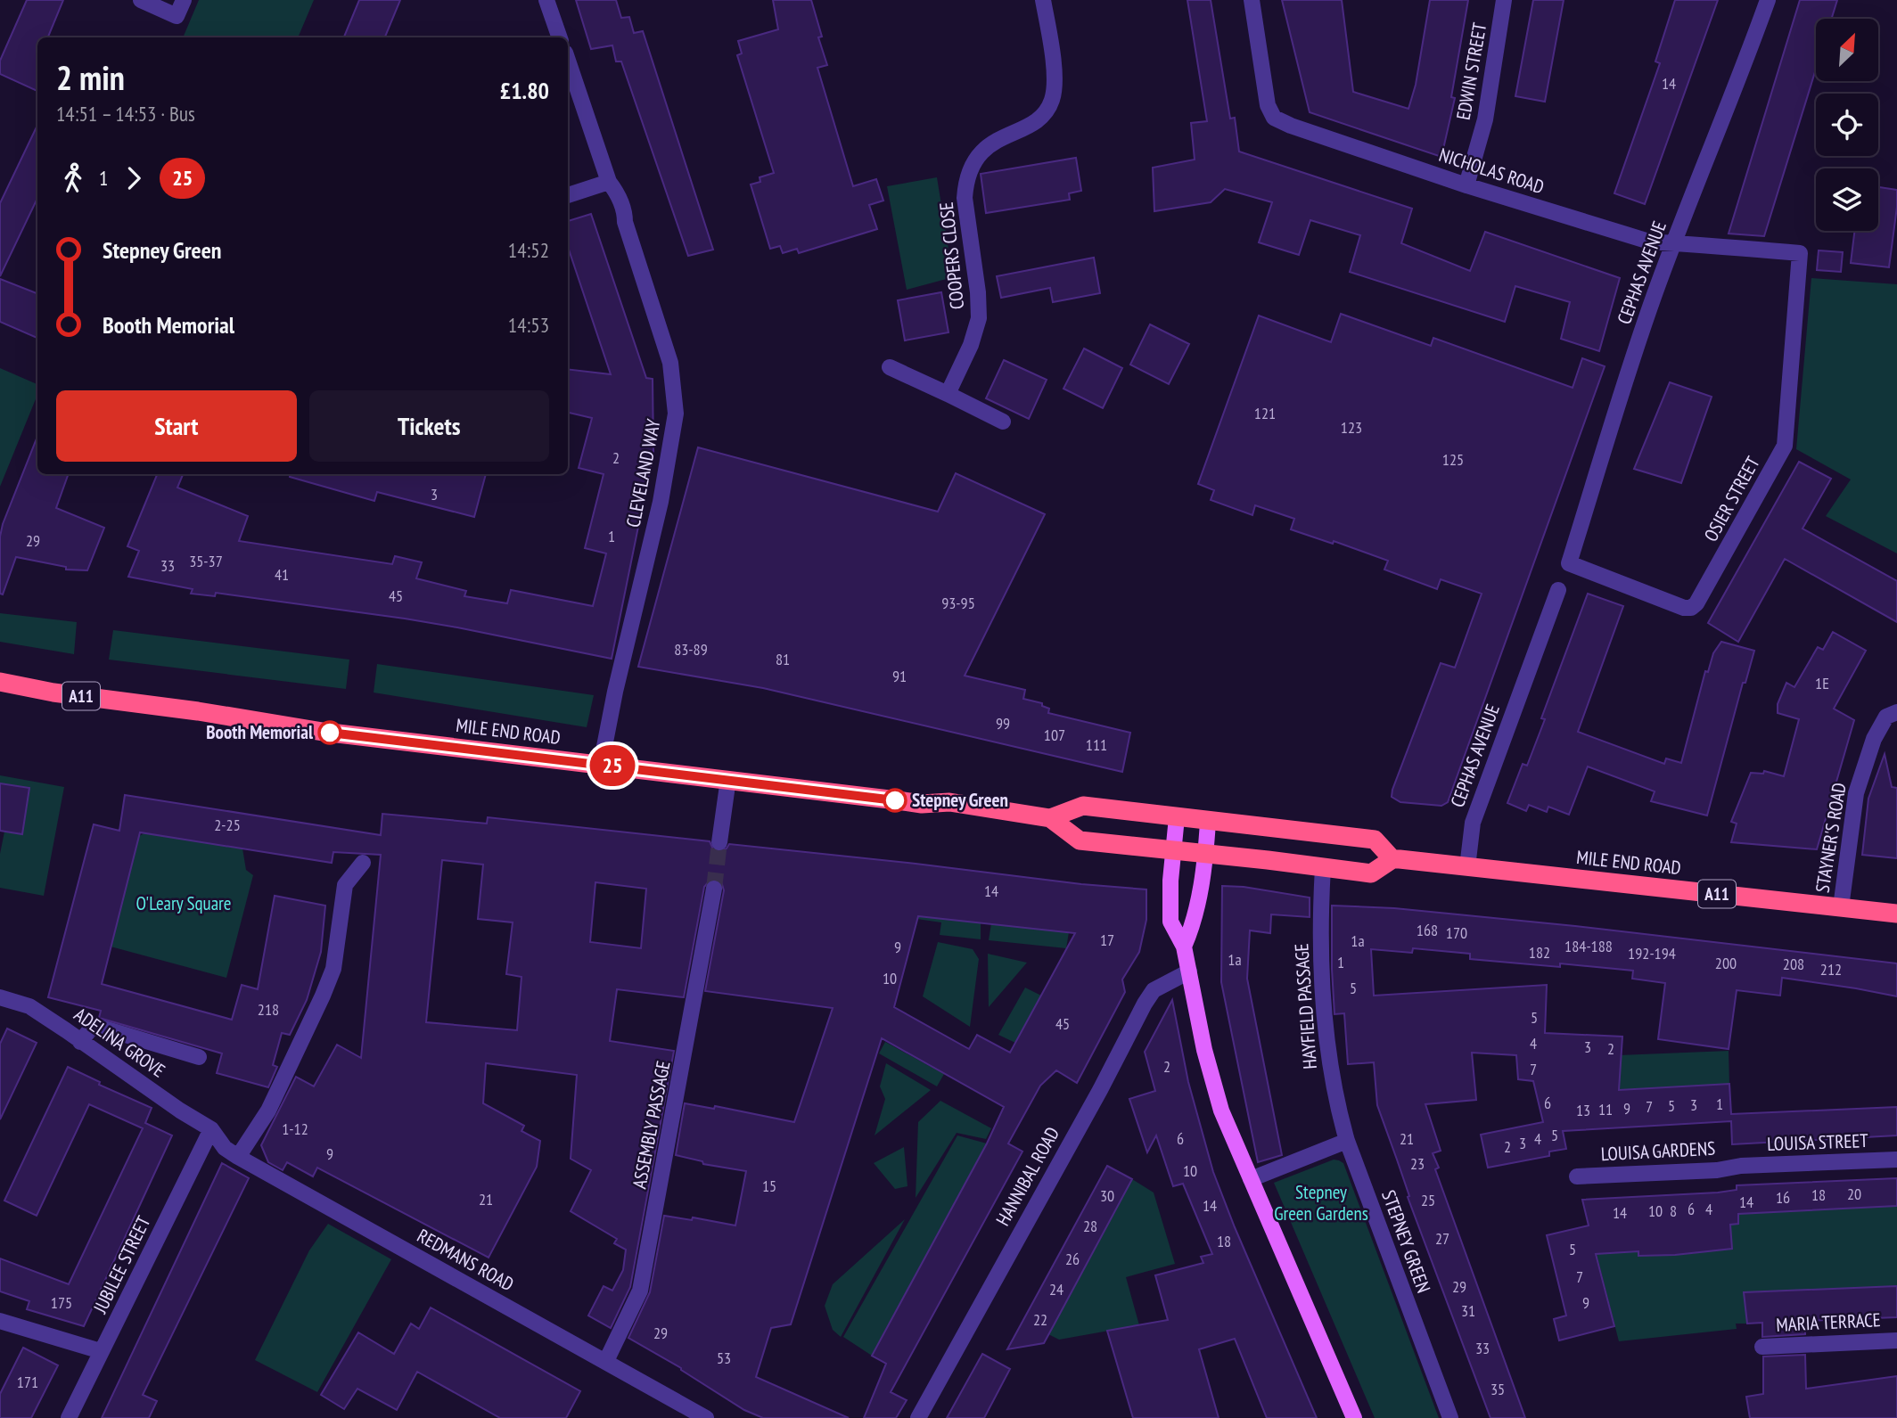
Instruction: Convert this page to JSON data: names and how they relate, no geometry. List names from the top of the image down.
{
  "streets": {
    "highway": ["A11", "MILE END ROAD"],
    "street": [
      "EDWIN STREET",
      "NICHOLAS ROAD",
      "COOPERS CLOSE",
      "CEPHAS AVENUE",
      "CLEVELAND WAY",
      "OSIER STREET",
      "STAYNER'S ROAD",
      "HAYFIELD PASSAGE",
      "ADELINA GROVE",
      "ASSEMBLY PASSAGE",
      "LOUISA STREET",
      "LOUISA GARDENS",
      "HANNIBAL ROAD",
      "STEPNEY GREEN",
      "REDMANS ROAD",
      "JUBILEE STREET",
      "MARIA TERRACE"
    ]
  },
  "crossings": [
    ["EDWIN STREET", "NICHOLAS ROAD"],
    ["NICHOLAS ROAD", "CEPHAS AVENUE"],
    ["NICHOLAS ROAD", "OSIER STREET"],
    ["CEPHAS AVENUE", "OSIER STREET"],
    ["CEPHAS AVENUE", "MILE END ROAD"],
    ["CLEVELAND WAY", "MILE END ROAD"],
    ["MILE END ROAD", "STAYNER'S ROAD"],
    ["MILE END ROAD", "HAYFIELD PASSAGE"],
    ["HAYFIELD PASSAGE", "STEPNEY GREEN"],
    ["ADELINA GROVE", "REDMANS ROAD"],
    ["ADELINA GROVE", "JUBILEE STREET"],
    ["ASSEMBLY PASSAGE", "REDMANS ROAD"],
    ["LOUISA STREET", "LOUISA GARDENS"],
    ["REDMANS ROAD", "JUBILEE STREET"]
  ],
  "parks": ["O'Leary Square", "Stepney Green Gardens"],
  "places": ["Booth Memorial", "Stepney Green"],
  "lines": ["bus line 25"],
  "house_numbers": [
    "14",
    "121",
    "123",
    "2",
    "125",
    "3",
    "1",
    "29",
    "35-37",
    "33",
    "41",
    "45",
    "93-95",
    "83-89",
    "81",
    "91",
    "1E",
    "99",
    "107",
    "111",
    "2-25",
    "14",
    "168",
    "170",
    "17",
    "1a",
    "184-188",
    "9",
    "182",
    "192-194",
    "1a",
    "1",
    "200",
    "208",
    "212",
    "10",
    "5",
    "218",
    "5",
    "45",
    "4",
    "3",
    "2",
    "2",
    "7",
    "6",
    "1",
    "3",
    "5",
    "7",
    "9",
    "11",
    "13",
    "1-12",
    "5",
    "6",
    "21",
    "4",
    "3",
    "2",
    "9",
    "23",
    "10",
    "15",
    "20",
    "18",
    "30",
    "16",
    "21",
    "25",
    "14",
    "14",
    "6",
    "4",
    "10",
    "8",
    "14",
    "28",
    "27",
    "18",
    "5",
    "26",
    "7",
    "29",
    "24",
    "175",
    "9",
    "31",
    "22",
    "29",
    "33",
    "53",
    "171",
    "35"
  ],
  "north": "top right",
  "page": {
    "on_map": "25",
    "heading": ["2 min", "14:51 – 14:53 · Bus", "£1.80"],
    "legs": ["1", "25"],
    "list": [
      {
        "name": "Stepney Green",
        "value": "14:52"
      },
      {
        "name": "Booth Memorial",
        "value": "14:53"
      }
    ],
    "buttons": ["Start", "Tickets"]
  }
}
